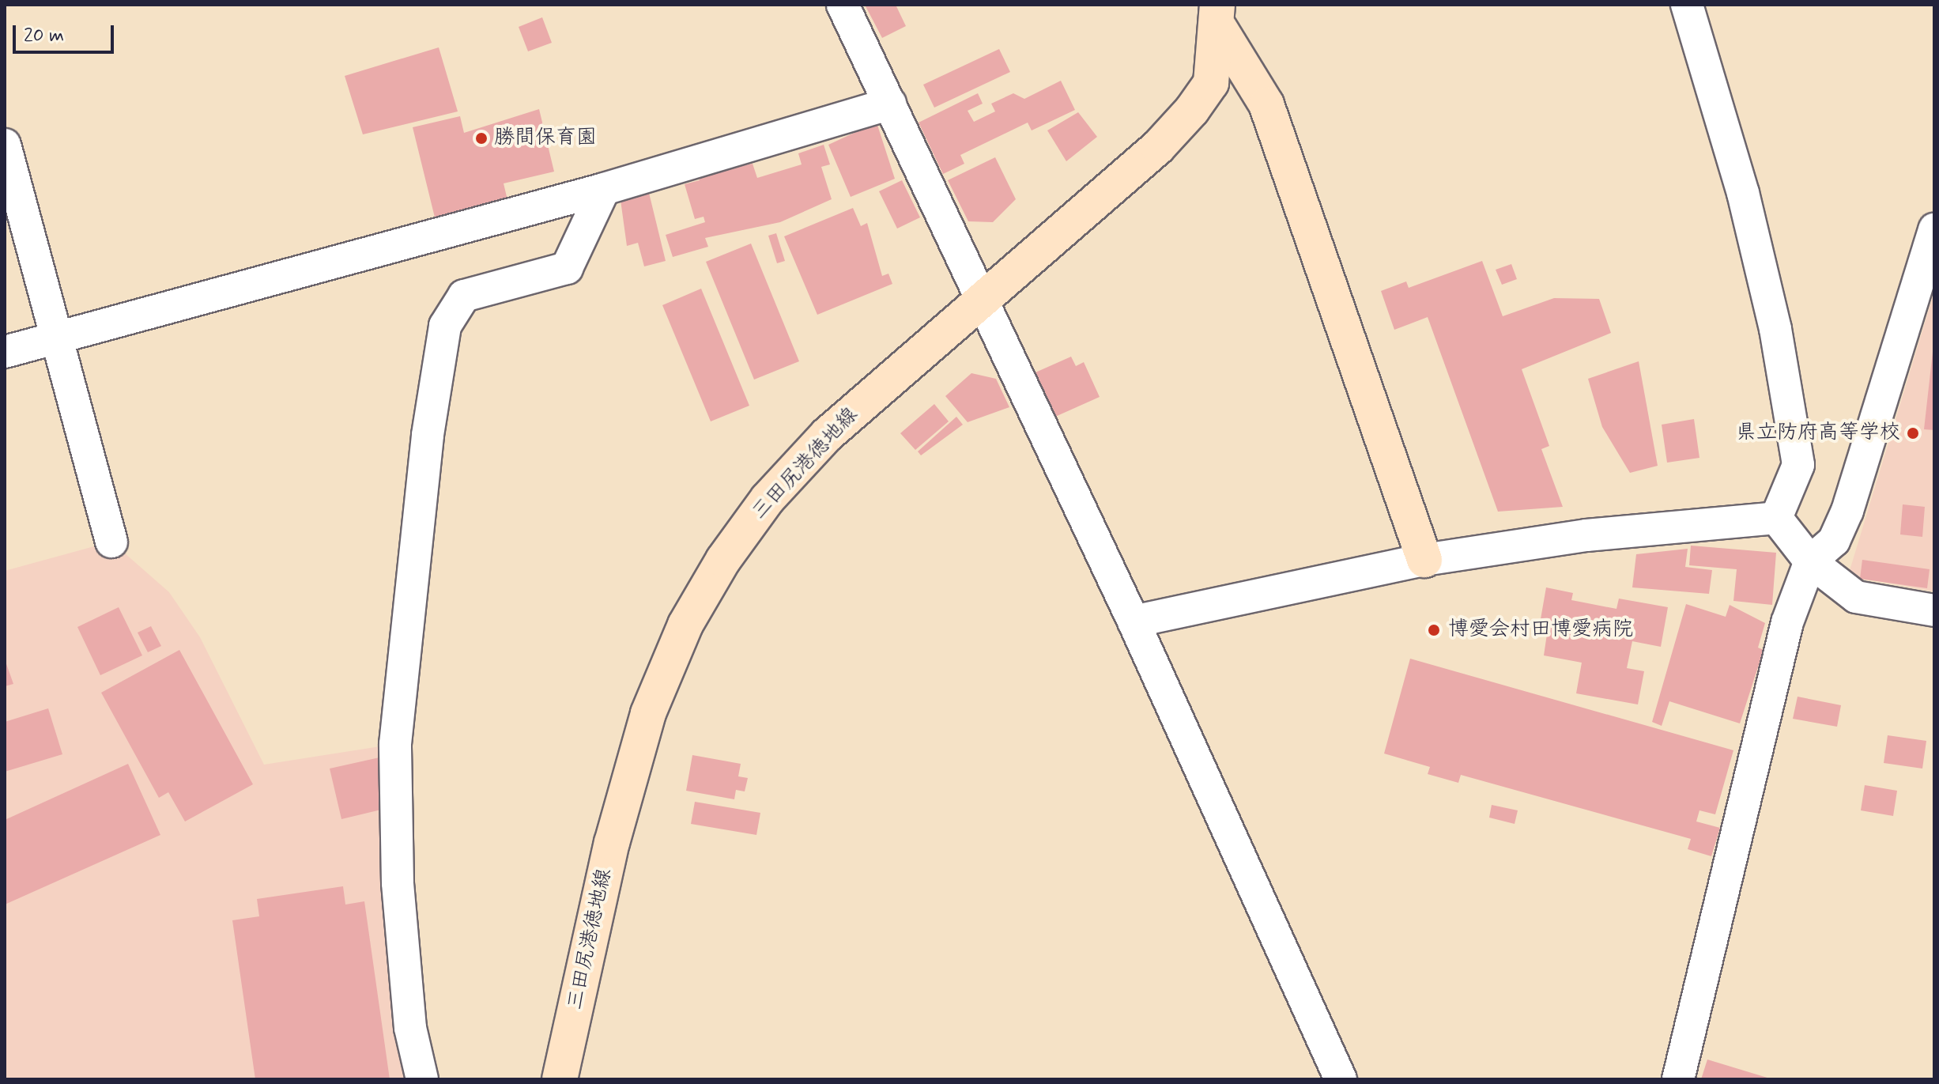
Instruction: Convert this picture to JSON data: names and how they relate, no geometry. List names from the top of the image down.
{
  "streets": {
    "main road": ["三田尻港徳地線"]
  },
  "places": ["勝間保育園", "県立防府高等学校", "博愛会村田博愛病院"],
  "scale_bar": "20 m"
}
